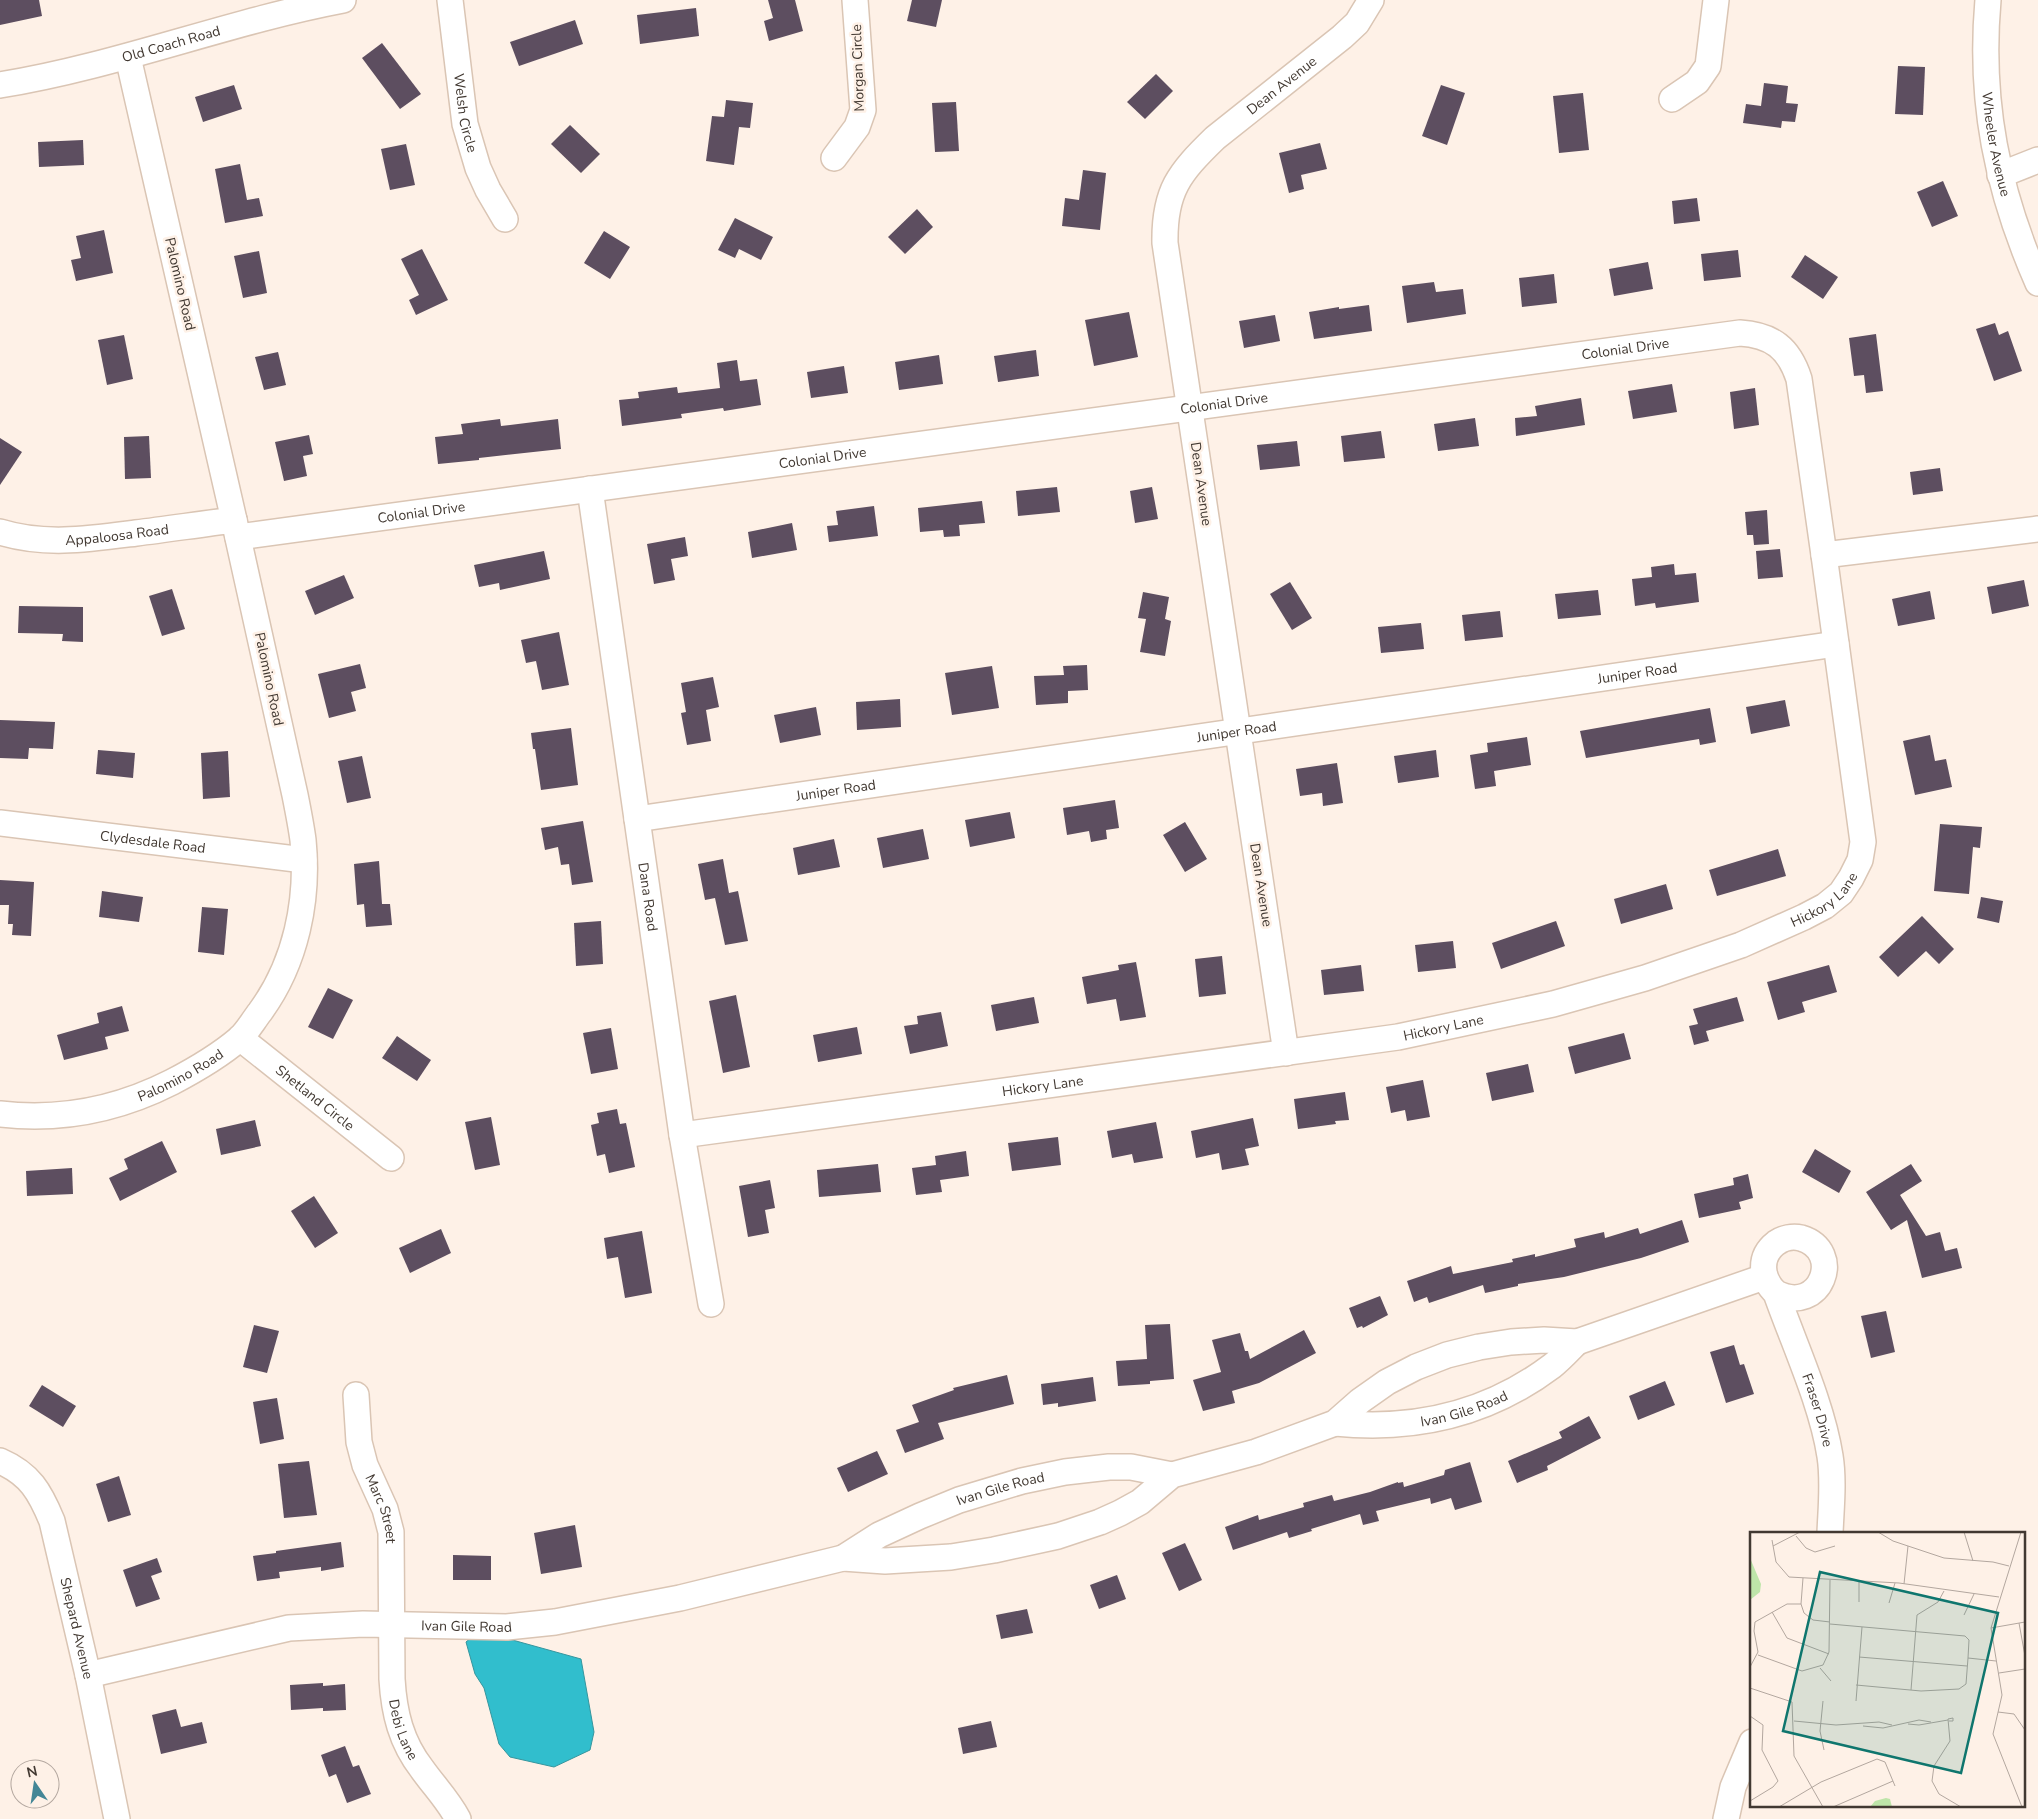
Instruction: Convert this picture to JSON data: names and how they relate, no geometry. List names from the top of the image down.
{
  "streets": {
    "street": [
      "Old Coach Road",
      "Morgan Circle",
      "Dean Avenue",
      "Welsh Circle",
      "Wheeler Avenue",
      "Palomino Road",
      "Colonial Drive",
      "Appaloosa Road",
      "Juniper Road",
      "Clydesdale Road",
      "Hickory Lane",
      "Dana Road",
      "Shetland Circle",
      "Ivan Gile Road",
      "Fraser Drive",
      "Marc Street",
      "Shepard Avenue",
      "Debi Lane"
    ]
  },
  "crossings": [
    ["Old Coach Road", "Palomino Road"],
    ["Dean Avenue", "Colonial Drive"],
    ["Dean Avenue", "Juniper Road"],
    ["Dean Avenue", "Hickory Lane"],
    ["Palomino Road", "Colonial Drive"],
    ["Palomino Road", "Appaloosa Road"],
    ["Palomino Road", "Clydesdale Road"],
    ["Palomino Road", "Shetland Circle"],
    ["Colonial Drive", "Appaloosa Road"],
    ["Colonial Drive", "Hickory Lane"],
    ["Colonial Drive", "Dana Road"],
    ["Juniper Road", "Hickory Lane"],
    ["Juniper Road", "Dana Road"],
    ["Hickory Lane", "Dana Road"],
    ["Ivan Gile Road", "Fraser Drive"],
    ["Ivan Gile Road", "Marc Street"],
    ["Ivan Gile Road", "Shepard Avenue"],
    ["Ivan Gile Road", "Debi Lane"],
    ["Marc Street", "Debi Lane"]
  ],
  "north": "top"
}
